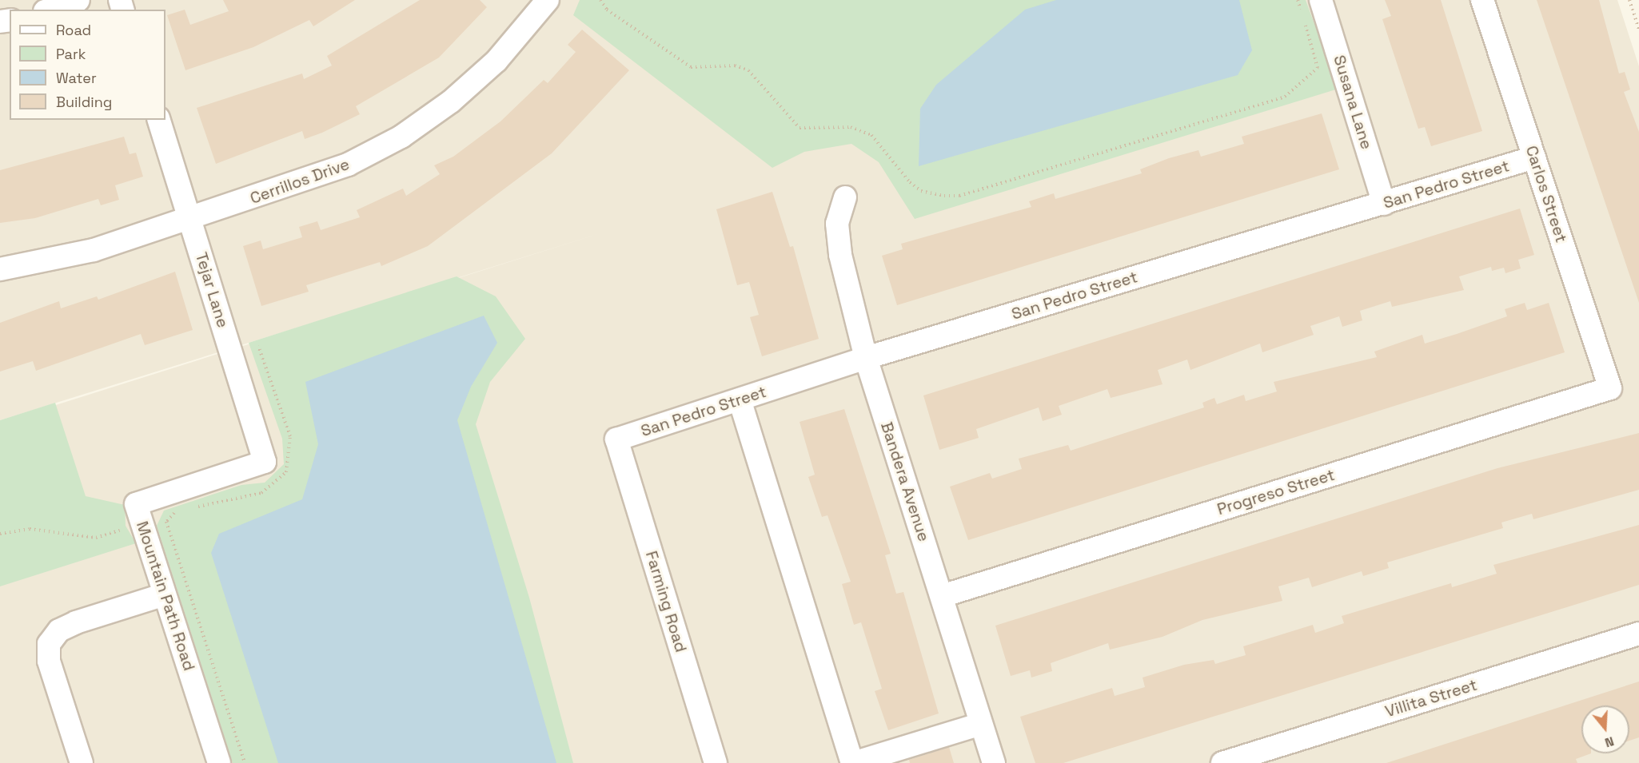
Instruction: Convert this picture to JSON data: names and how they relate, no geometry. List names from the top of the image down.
{
  "streets": {
    "street": [
      "Susana Lane",
      "Cerrillos Drive",
      "San Pedro Street",
      "Carlos Street",
      "Tejar Lane",
      "Bandera Avenue",
      "Progreso Street",
      "Mountain Path Road",
      "Farming Road",
      "Villita Street"
    ]
  },
  "crossings": [
    ["Susana Lane", "San Pedro Street"],
    ["Cerrillos Drive", "Tejar Lane"],
    ["San Pedro Street", "Carlos Street"],
    ["San Pedro Street", "Bandera Avenue"],
    ["San Pedro Street", "Farming Road"],
    ["Carlos Street", "Progreso Street"],
    ["Tejar Lane", "Mountain Path Road"],
    ["Bandera Avenue", "Progreso Street"]
  ],
  "legend": [
    "Road",
    "Park",
    "Water",
    "Building"
  ],
  "north": "bottom"
}
